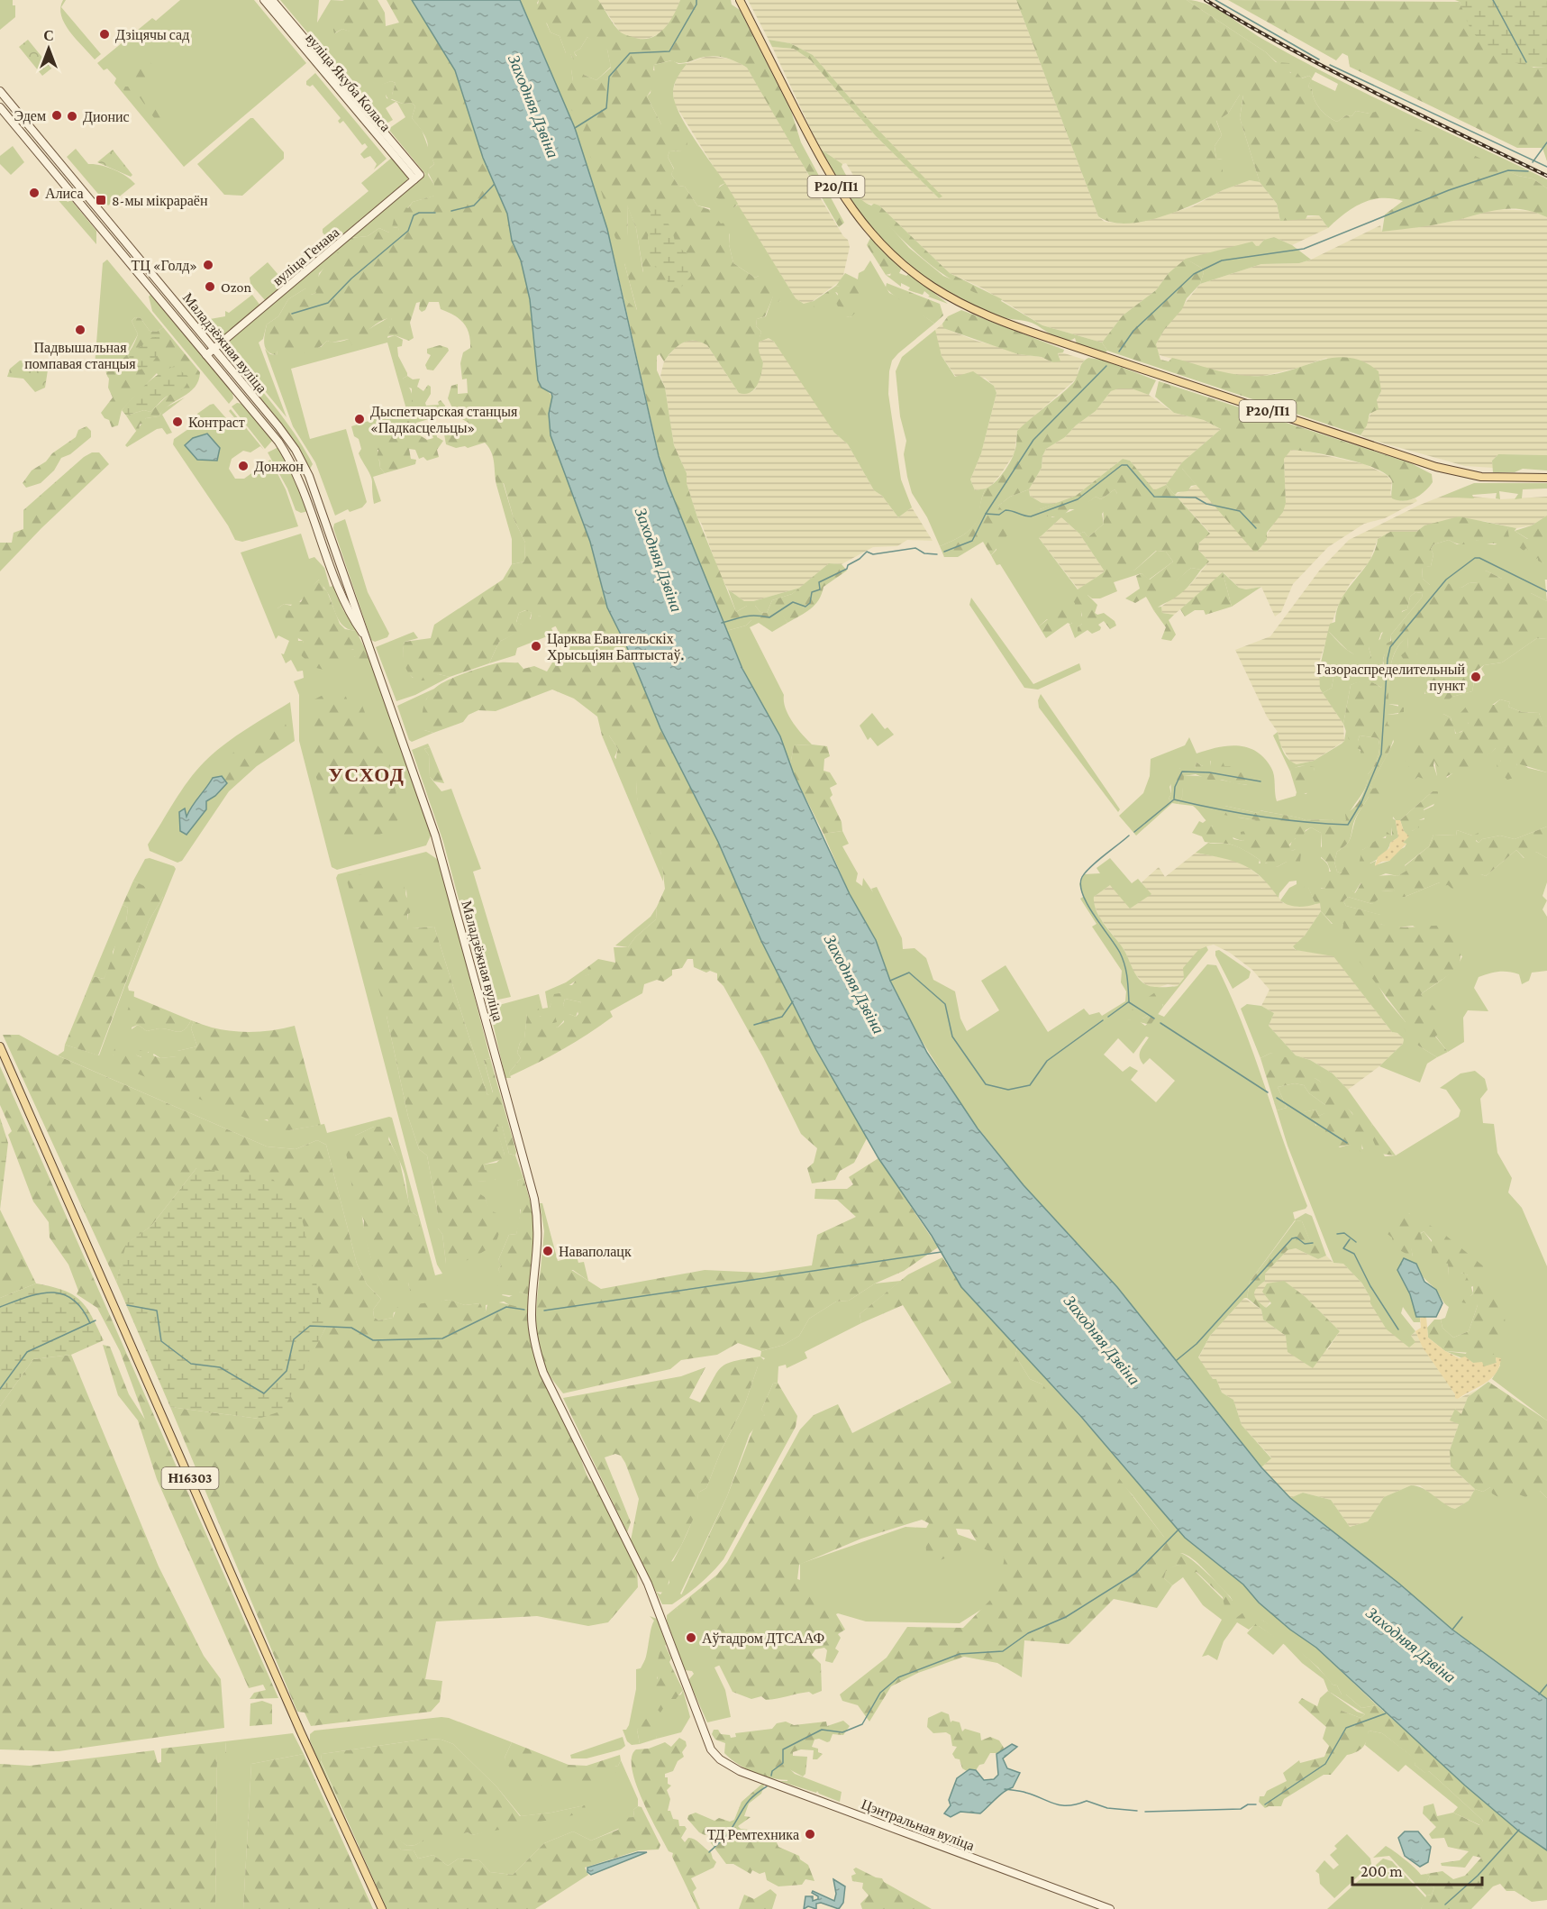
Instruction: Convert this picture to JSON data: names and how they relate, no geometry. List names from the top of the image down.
{
  "streets": {
    "main road": [
      "вуліца Якуба Коласа",
      "Р20/П1",
      "вуліца Генава",
      "Маладзёжная вуліца",
      "Н16303",
      "Цэнтральная вуліца"
    ]
  },
  "crossings": [
    ["вуліца Якуба Коласа", "вуліца Генава"],
    ["вуліца Генава", "Маладзёжная вуліца"],
    ["Маладзёжная вуліца", "Цэнтральная вуліца"]
  ],
  "districts": ["УСХОД"],
  "water": ["Заходняя Дзвіна"],
  "places": {
    "other": [
      "Дзіцячы сад",
      "Эдем",
      "Дионис",
      "Алиса",
      "ТЦ «Голд»",
      "Ozon",
      "Падвышальная помпавая станцыя",
      "Дыспетчарская станцыя «Падкасцельцы»",
      "Контраст",
      "Донжон",
      "Царква Евангельскіх Хрысьціян Баптыстаў.",
      "Газораспределительный пункт",
      "Наваполацк",
      "Аўтадром ДТСААФ",
      "ТД Ремтехника"
    ],
    "transit": ["8-мы мікрараён"]
  },
  "scale_bar": "200 m",
  "north": "top"
}
